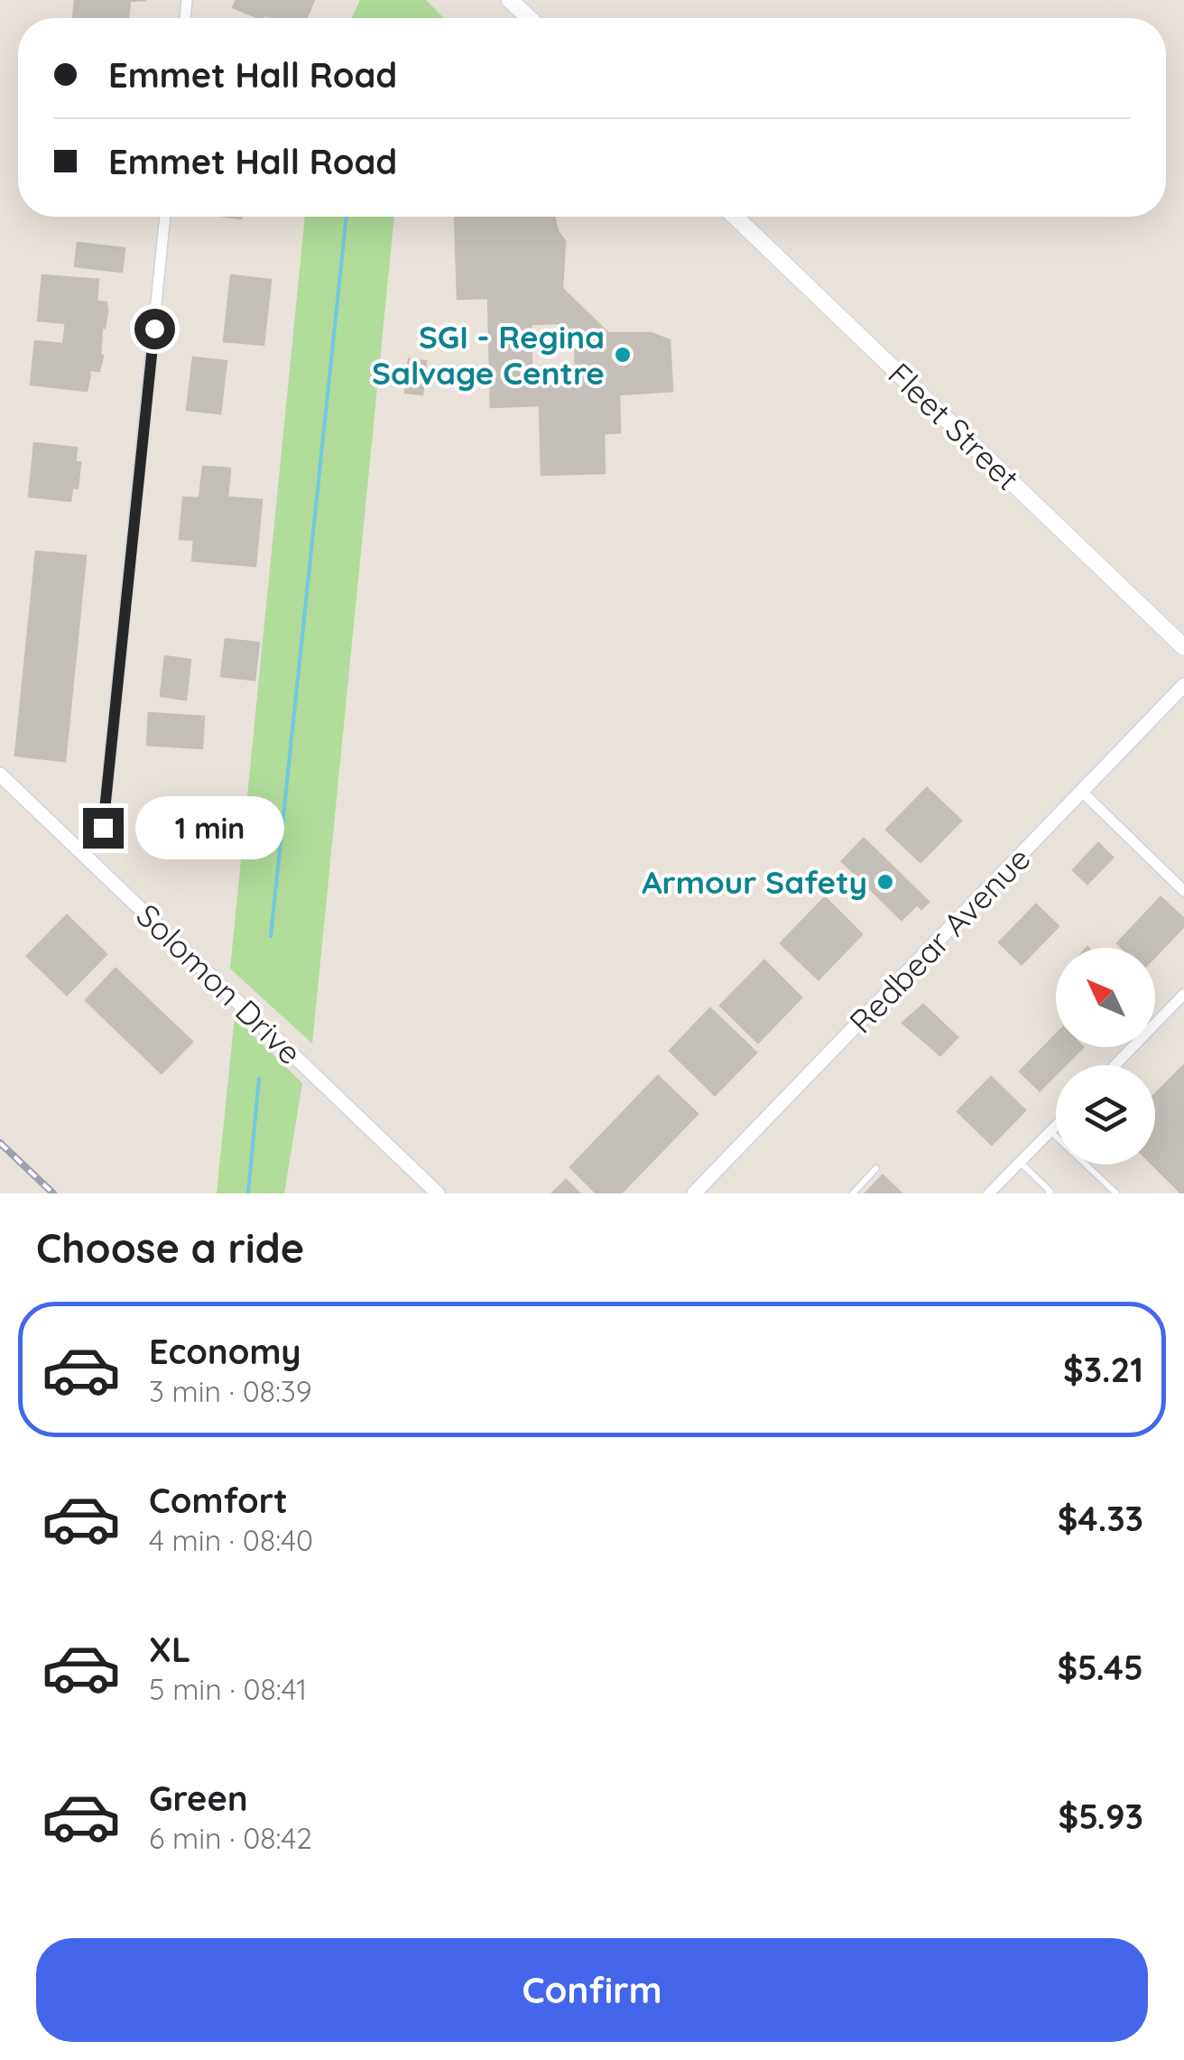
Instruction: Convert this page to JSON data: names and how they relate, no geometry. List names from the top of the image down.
{
  "streets": {
    "main road": ["Fleet Street"],
    "street": ["Redbear Avenue", "Solomon Drive"]
  },
  "places": ["SGI - Regina Salvage Centre", "Armour Safety"],
  "north": "top left",
  "page": {
    "banner": ["Emmet Hall Road", "Emmet Hall Road"],
    "bubble": "1 min",
    "heading": "Choose a ride",
    "list": [
      {
        "name": "Economy",
        "note": "3 min · 08:39",
        "value": "$3.21"
      },
      {
        "name": "Comfort",
        "note": "4 min · 08:40",
        "value": "$4.33"
      },
      {
        "name": "XL",
        "note": "5 min · 08:41",
        "value": "$5.45"
      },
      {
        "name": "Green",
        "note": "6 min · 08:42",
        "value": "$5.93"
      }
    ],
    "buttons": "Confirm"
  }
}
